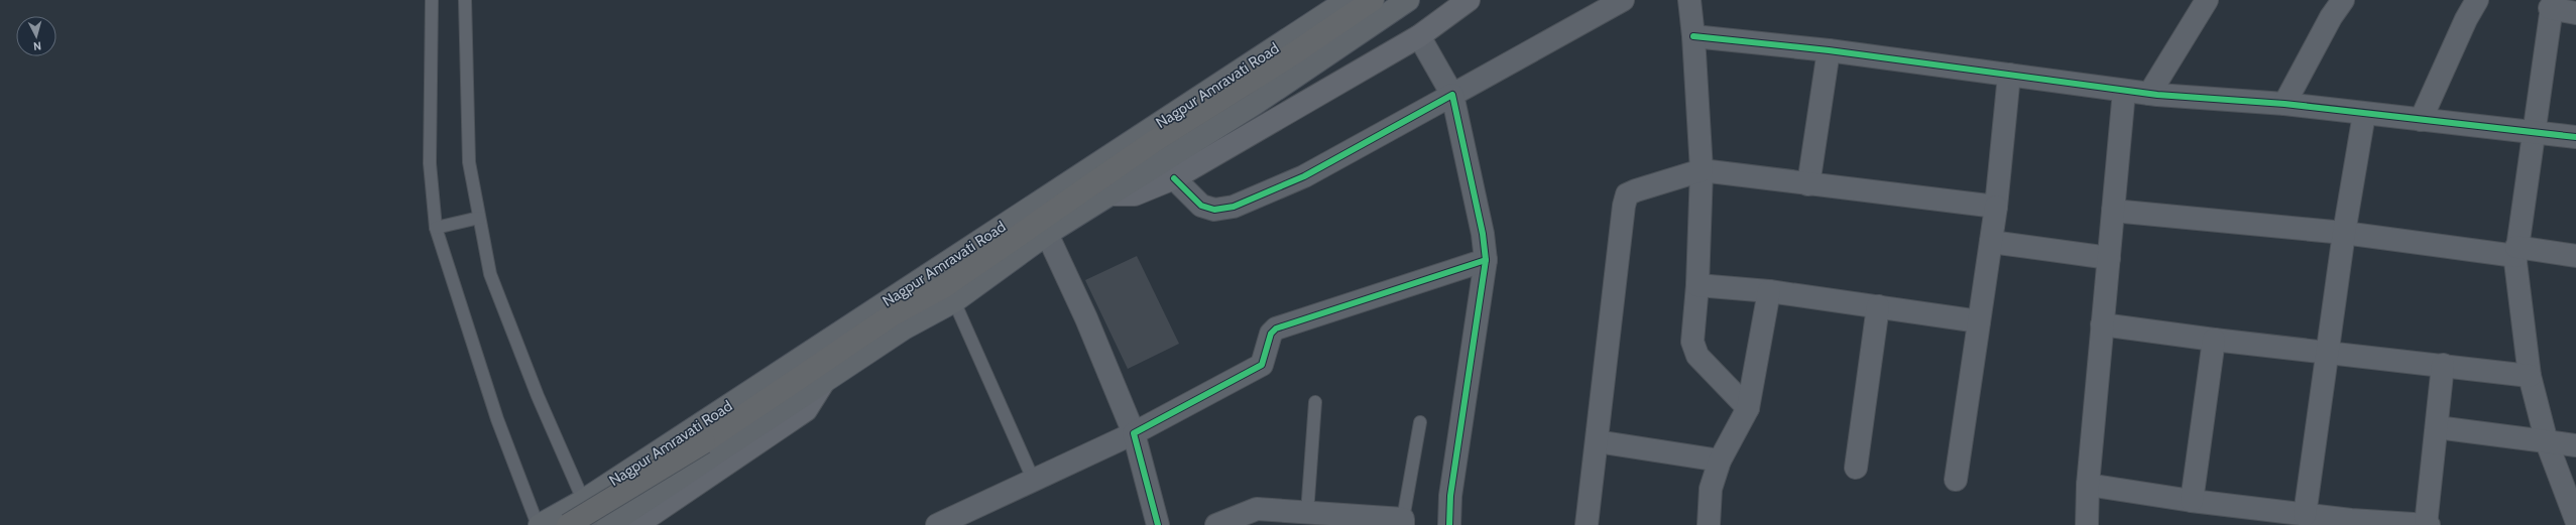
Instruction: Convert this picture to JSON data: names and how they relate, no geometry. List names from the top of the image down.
{
  "streets": {
    "main road": ["Nagpur Amravati Road"]
  },
  "north": "bottom"
}
